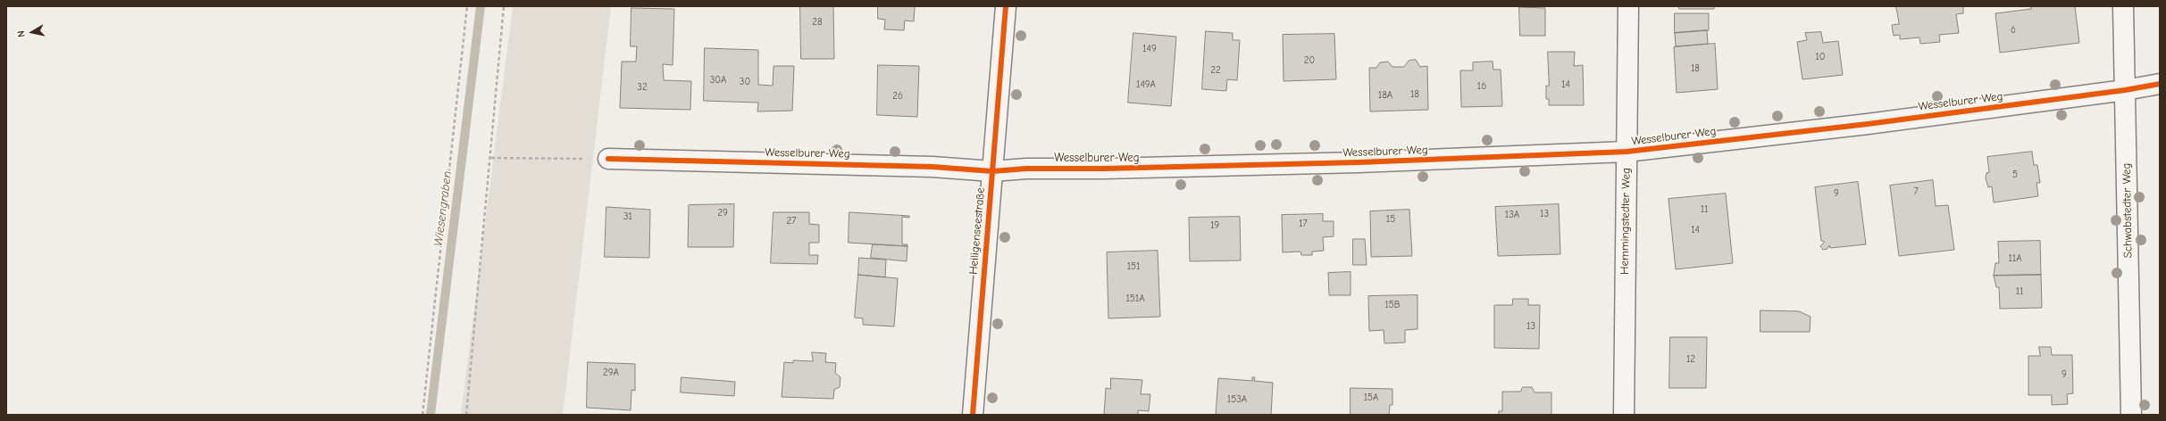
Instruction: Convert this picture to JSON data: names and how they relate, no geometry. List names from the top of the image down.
{
  "streets": {
    "street": [
      "Wesselburer Weg",
      "Schwabstedter Weg",
      "Hemmingstedter Weg",
      "Heiligenseestraße"
    ]
  },
  "crossings": [
    ["Wesselburer Weg", "Schwabstedter Weg"],
    ["Wesselburer Weg", "Hemmingstedter Weg"],
    ["Wesselburer Weg", "Heiligenseestraße"]
  ],
  "water": ["Wiesengraben"],
  "house_numbers": [
    "28",
    "6",
    "149",
    "10",
    "20",
    "18",
    "22",
    "30A",
    "30",
    "149A",
    "14",
    "16",
    "32",
    "18",
    "18A",
    "26",
    "5",
    "7",
    "9",
    "11",
    "29",
    "13",
    "13A",
    "31",
    "15",
    "27",
    "17",
    "19",
    "14",
    "11A",
    "151",
    "11",
    "151A",
    "15B",
    "13",
    "12",
    "29A",
    "9",
    "15A",
    "153A"
  ],
  "north": "left"
}
